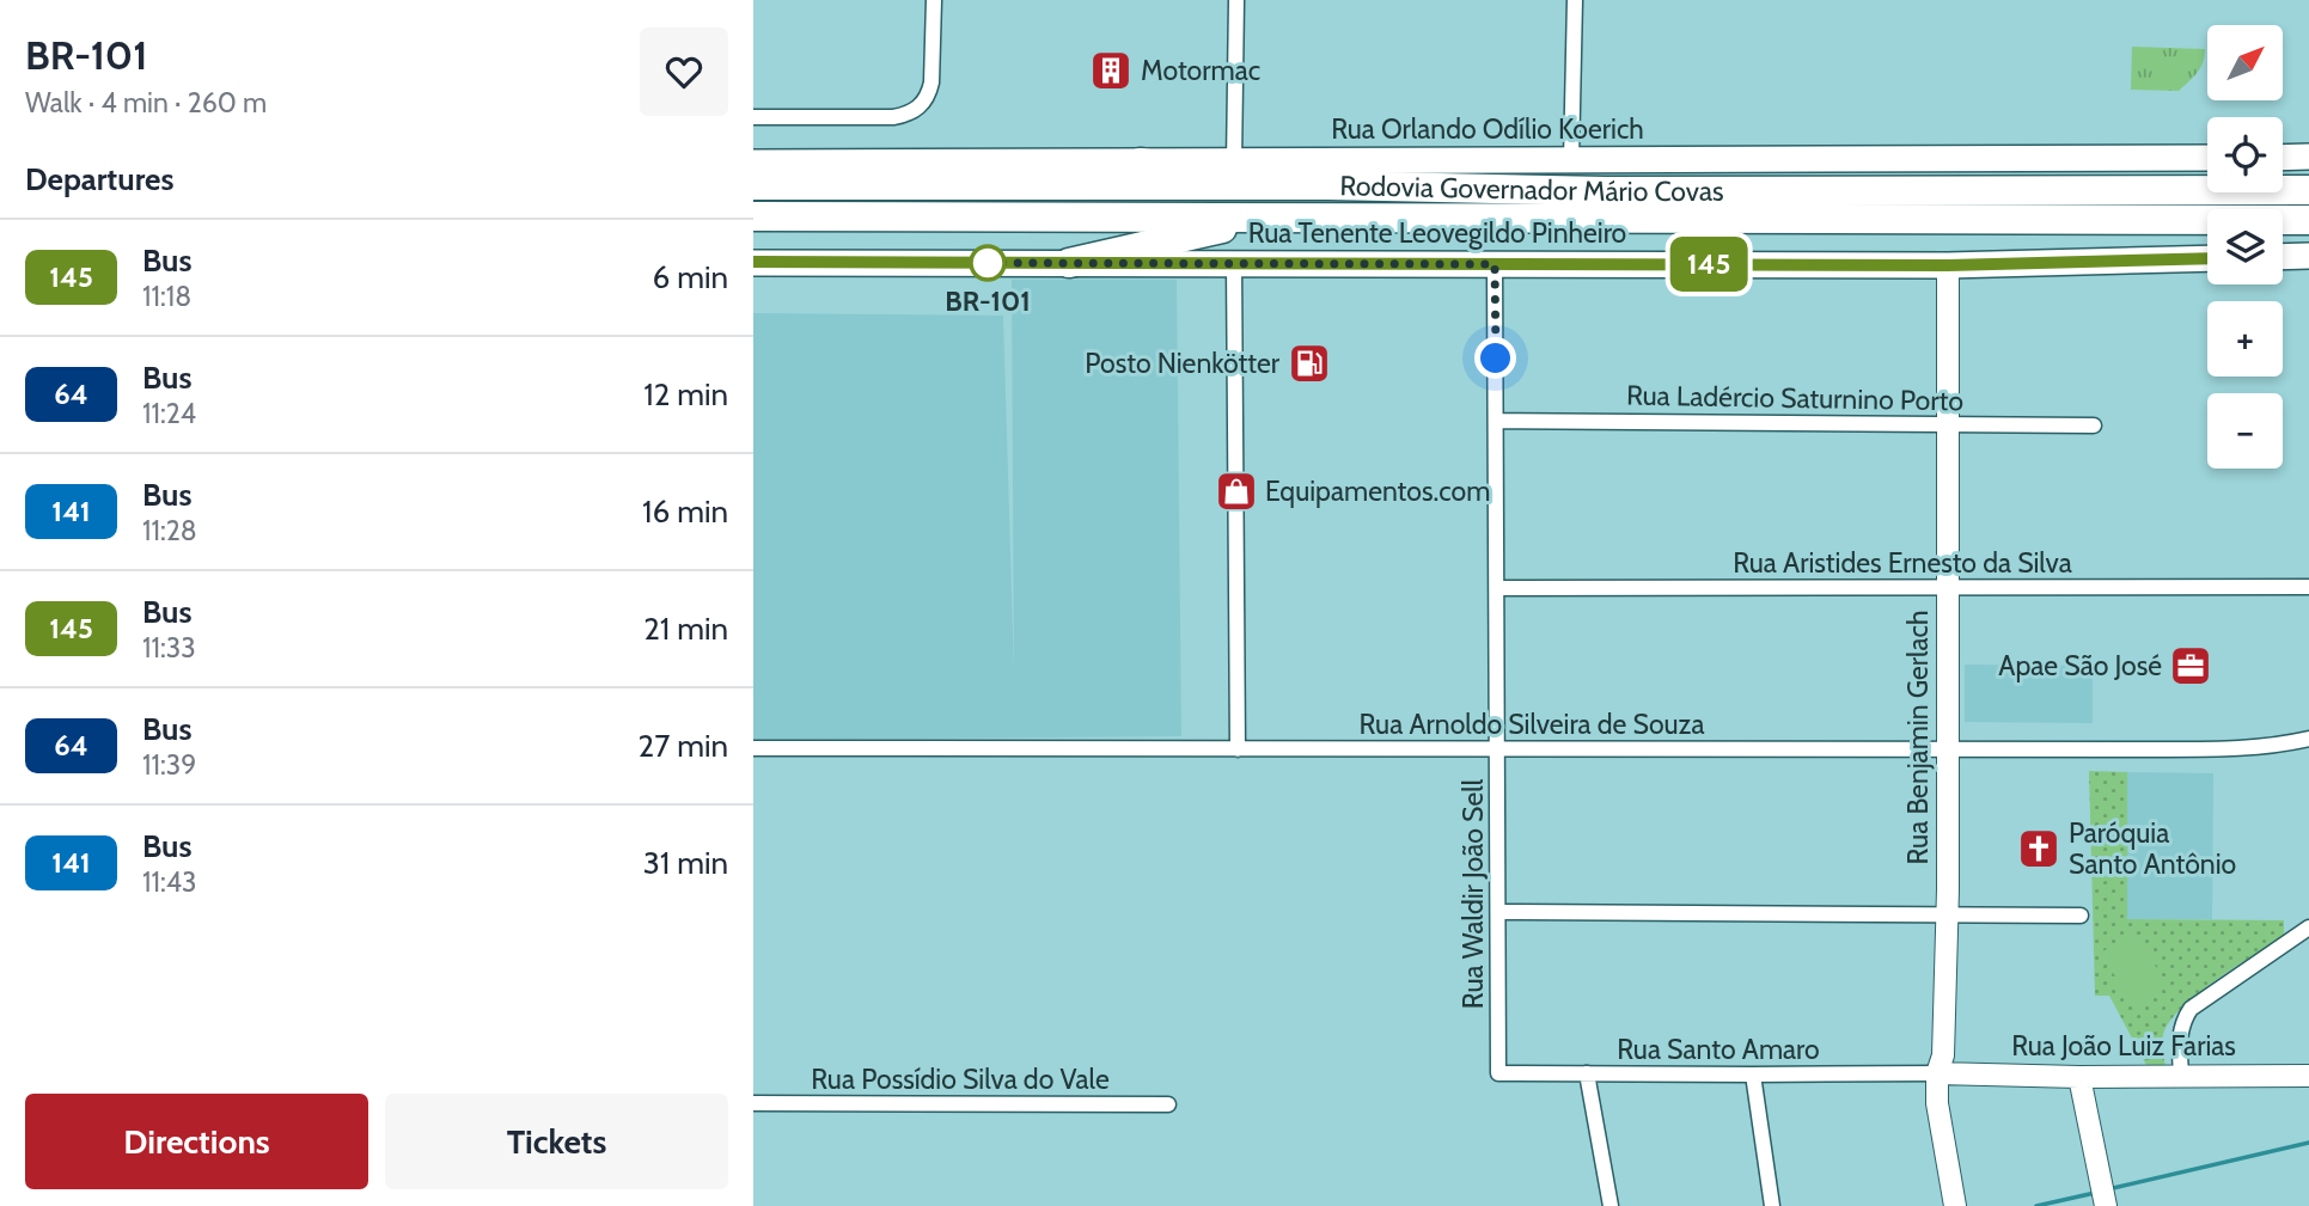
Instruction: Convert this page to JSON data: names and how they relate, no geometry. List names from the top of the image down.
{
  "streets": {
    "highway": ["Rodovia Governador Mário Covas"],
    "main road": [
      "Rua Orlando Odílio Koerich",
      "Rua Tenente Leovegildo Pinheiro",
      "Rua Benjamin Gerlach",
      "Rua João Luiz Farias"
    ],
    "street": [
      "Rua Ladércio Saturnino Porto",
      "Rua Aristides Ernesto da Silva",
      "Rua Arnoldo Silveira de Souza",
      "Rua Waldir João Sell",
      "Rua Santo Amaro",
      "Rua Possídio Silva do Vale"
    ]
  },
  "crossings": [
    ["Rua Tenente Leovegildo Pinheiro", "Rua Benjamin Gerlach"],
    ["Rua Tenente Leovegildo Pinheiro", "Rua Waldir João Sell"],
    ["Rua Ladércio Saturnino Porto", "Rua Benjamin Gerlach"],
    ["Rua Ladércio Saturnino Porto", "Rua Waldir João Sell"],
    ["Rua Aristides Ernesto da Silva", "Rua Benjamin Gerlach"],
    ["Rua Aristides Ernesto da Silva", "Rua Waldir João Sell"],
    ["Rua Arnoldo Silveira de Souza", "Rua Benjamin Gerlach"],
    ["Rua Arnoldo Silveira de Souza", "Rua Waldir João Sell"],
    ["Rua Benjamin Gerlach", "Rua João Luiz Farias"],
    ["Rua Benjamin Gerlach", "Rua Santo Amaro"],
    ["Rua Waldir João Sell", "Rua Santo Amaro"],
    ["Rua João Luiz Farias", "Rua Santo Amaro"]
  ],
  "places": {
    "building": ["Motormac"],
    "other": ["BR-101"],
    "fuel station": ["Posto Nienkötter"],
    "shop": ["Equipamentos.com"],
    "office": ["Apae São José"],
    "church": ["Paróquia Santo Antônio"]
  },
  "lines": ["bus line 145"],
  "north": "top right",
  "page": {
    "heading": [
      ["BR-101", "Walk · 4 min · 260 m"],
      "Departures"
    ],
    "on_map": "145",
    "map_buttons": ["+", "−"],
    "list": [
      {
        "mark": "145",
        "name": "Bus",
        "note": "11:18",
        "value": "6 min"
      },
      {
        "mark": "64",
        "name": "Bus",
        "note": "11:24",
        "value": "12 min"
      },
      {
        "mark": "141",
        "name": "Bus",
        "note": "11:28",
        "value": "16 min"
      },
      {
        "mark": "145",
        "name": "Bus",
        "note": "11:33",
        "value": "21 min"
      },
      {
        "mark": "64",
        "name": "Bus",
        "note": "11:39",
        "value": "27 min"
      },
      {
        "mark": "141",
        "name": "Bus",
        "note": "11:43",
        "value": "31 min"
      }
    ],
    "buttons": ["Directions", "Tickets"]
  }
}
